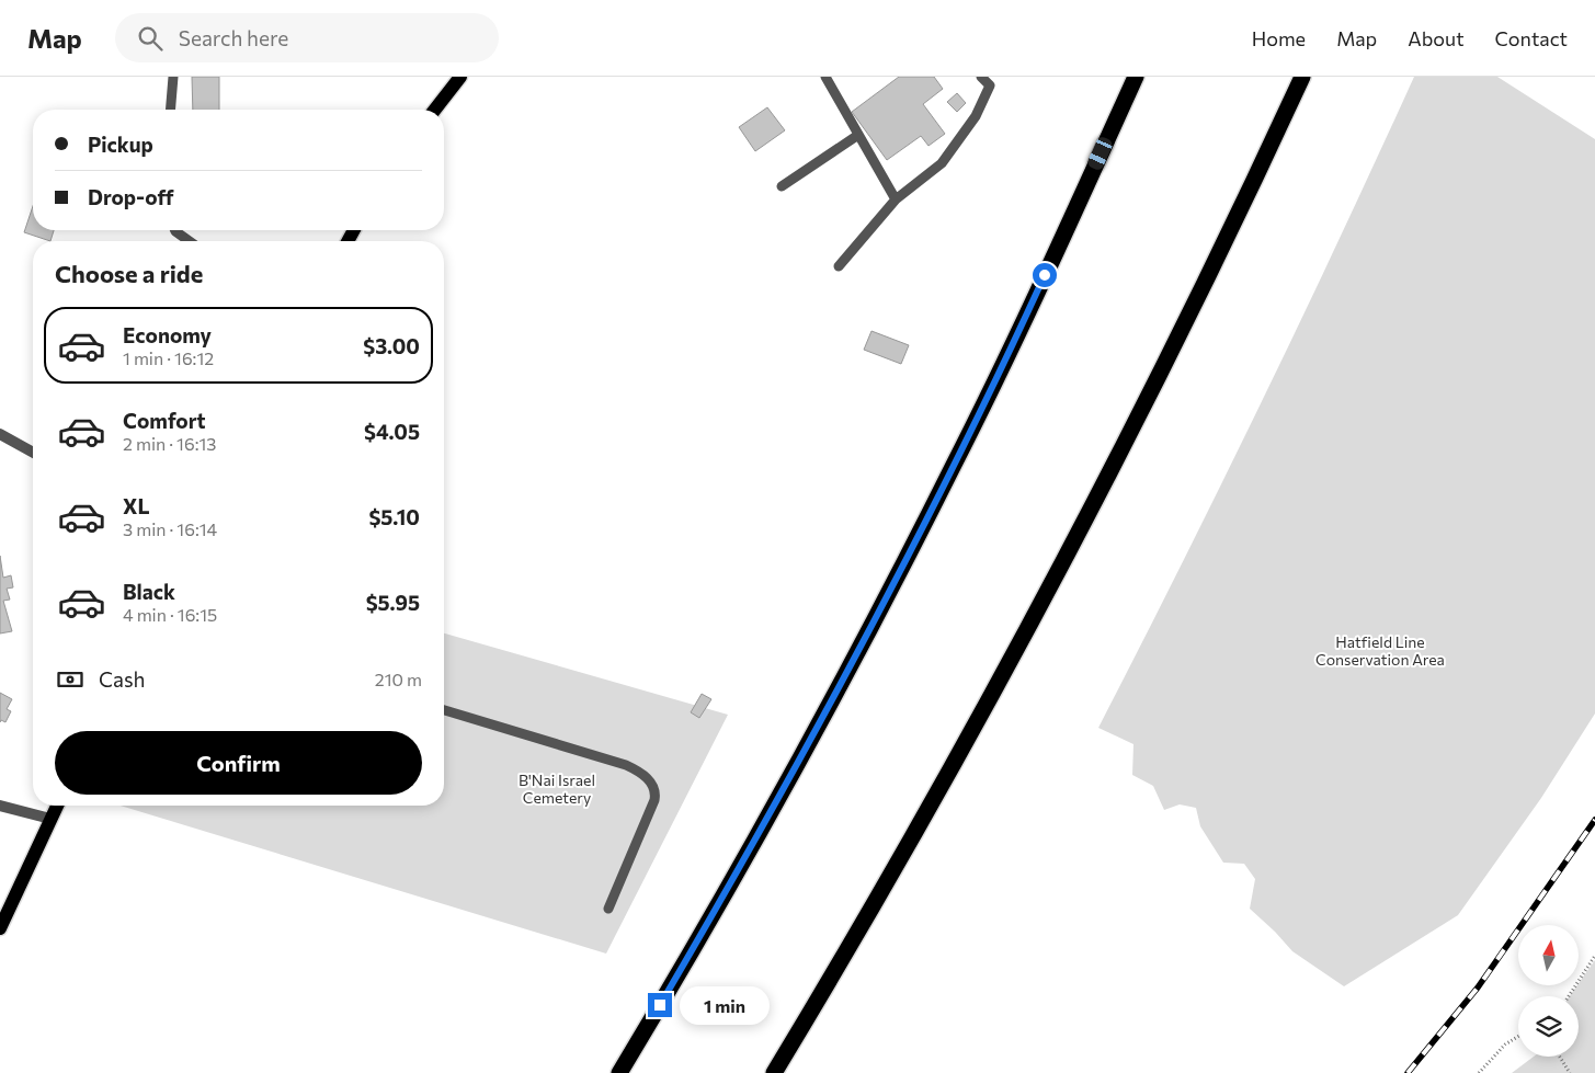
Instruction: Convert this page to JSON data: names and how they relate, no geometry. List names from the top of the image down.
{
  "parks": ["Hatfield Line Conservation Area", "B'Nai Israel Cemetery"],
  "north": "top",
  "page": {
    "header": "Map",
    "search": "Search here",
    "nav": [
      "Home",
      "Map",
      "About",
      "Contact"
    ],
    "banner": ["Pickup", "Drop-off"],
    "heading": "Choose a ride",
    "list": [
      {
        "name": "Economy",
        "note": "1 min · 16:12",
        "value": "$3.00"
      },
      {
        "name": "Comfort",
        "note": "2 min · 16:13",
        "value": "$4.05"
      },
      {
        "name": "XL",
        "note": "3 min · 16:14",
        "value": "$5.10"
      },
      {
        "name": "Black",
        "note": "4 min · 16:15",
        "value": "$5.95"
      }
    ],
    "pay": ["Cash", "210 m"],
    "buttons": "Confirm",
    "bubble": "1 min"
  }
}
